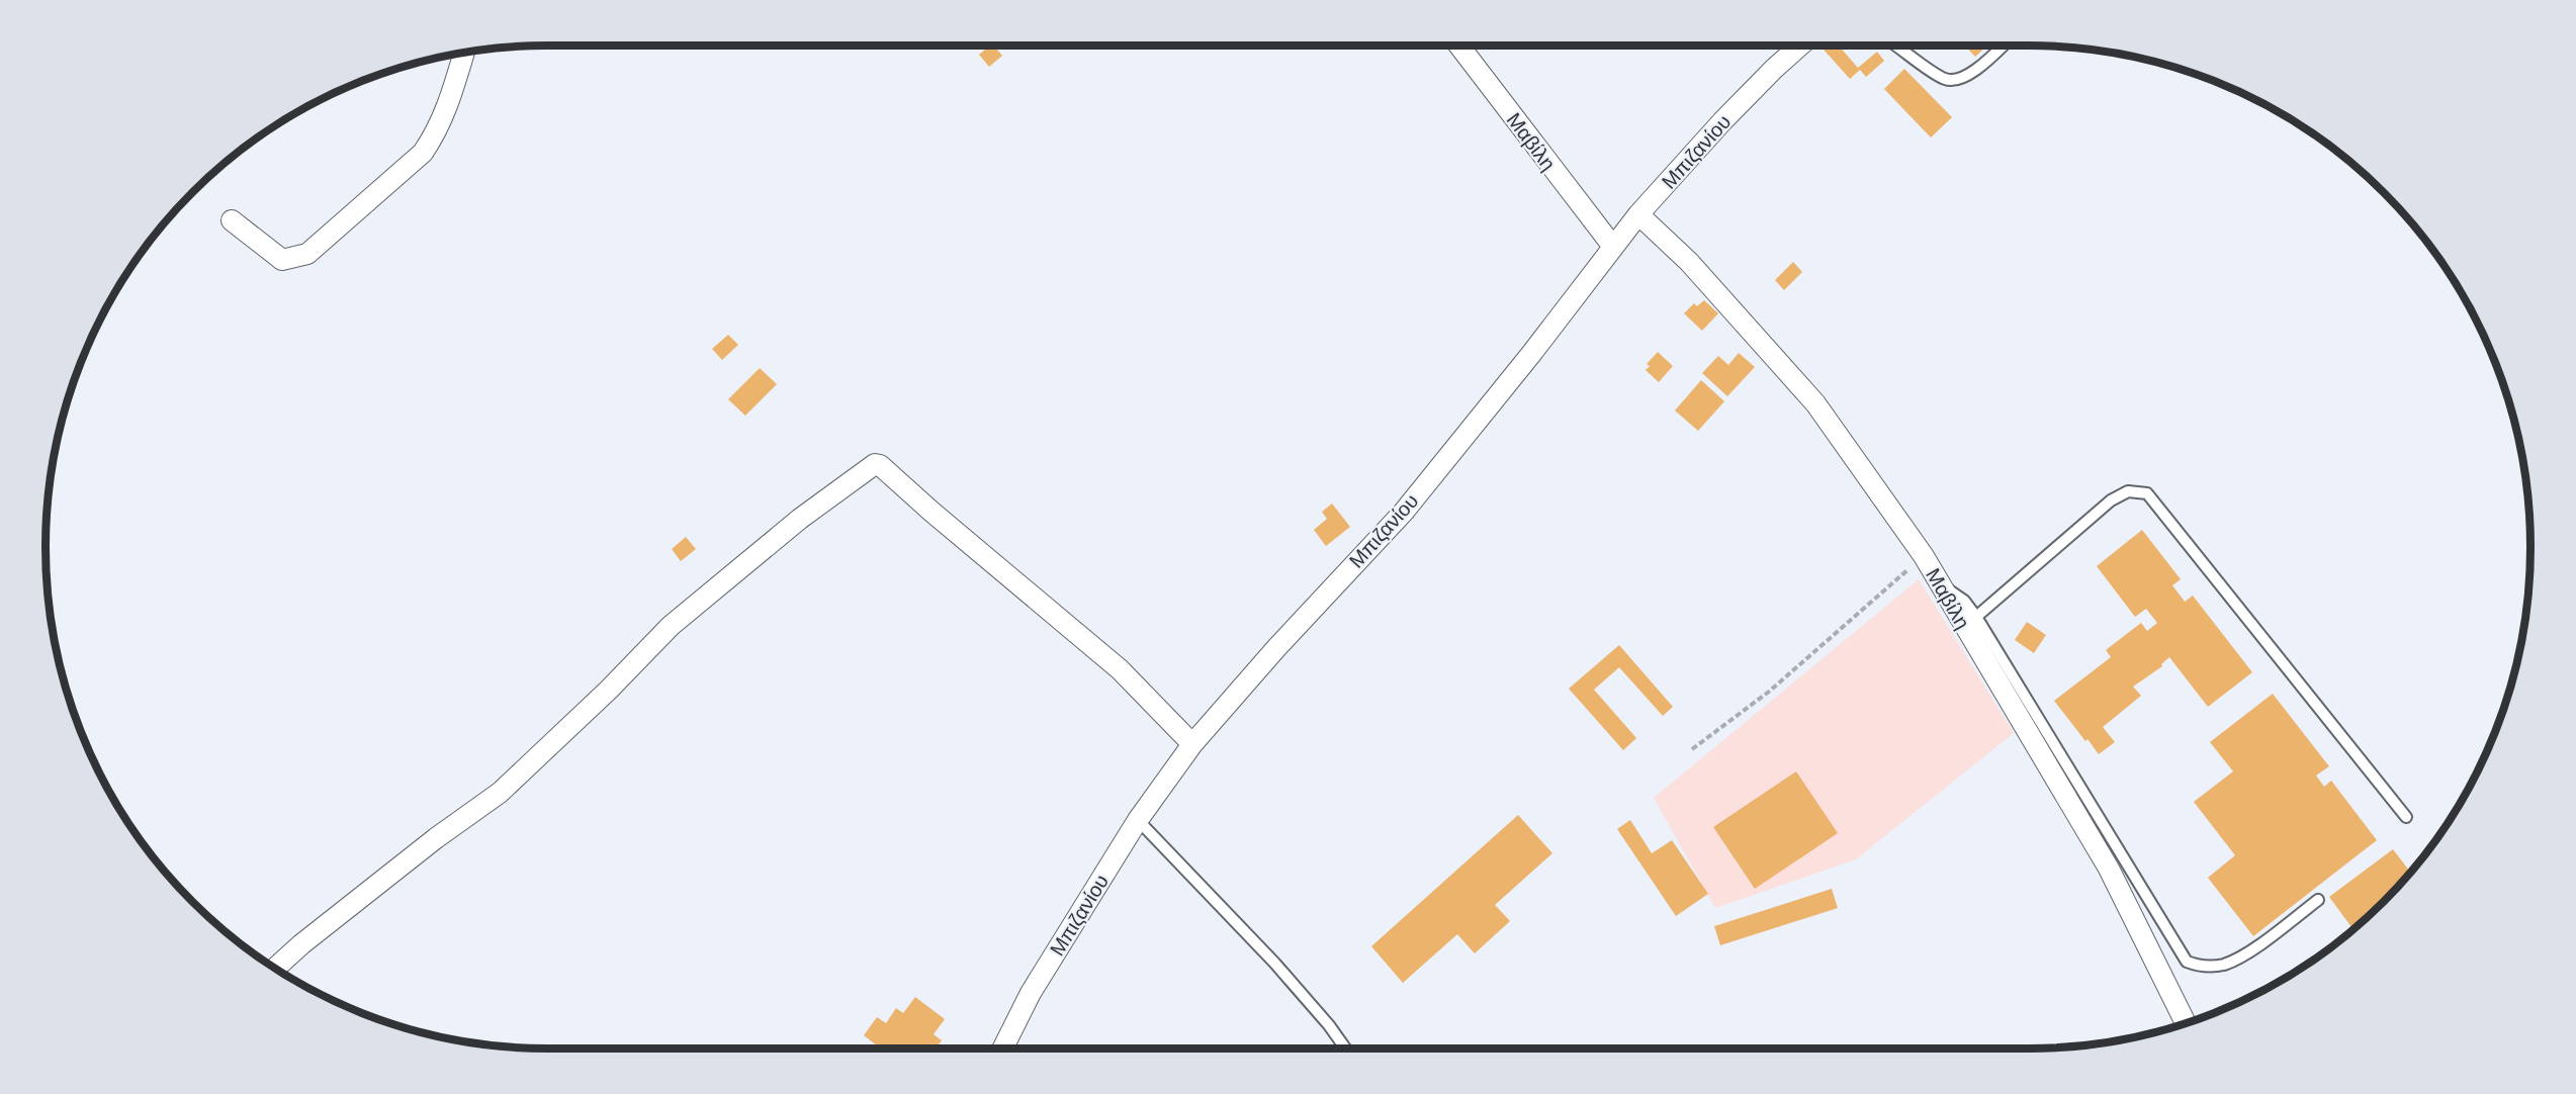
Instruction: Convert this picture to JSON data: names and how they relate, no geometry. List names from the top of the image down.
{
  "streets": {
    "street": ["Μαβίλη", "Μπιζανίου"]
  },
  "crossings": [
    ["Μαβίλη", "Μπιζανίου"]
  ]
}
